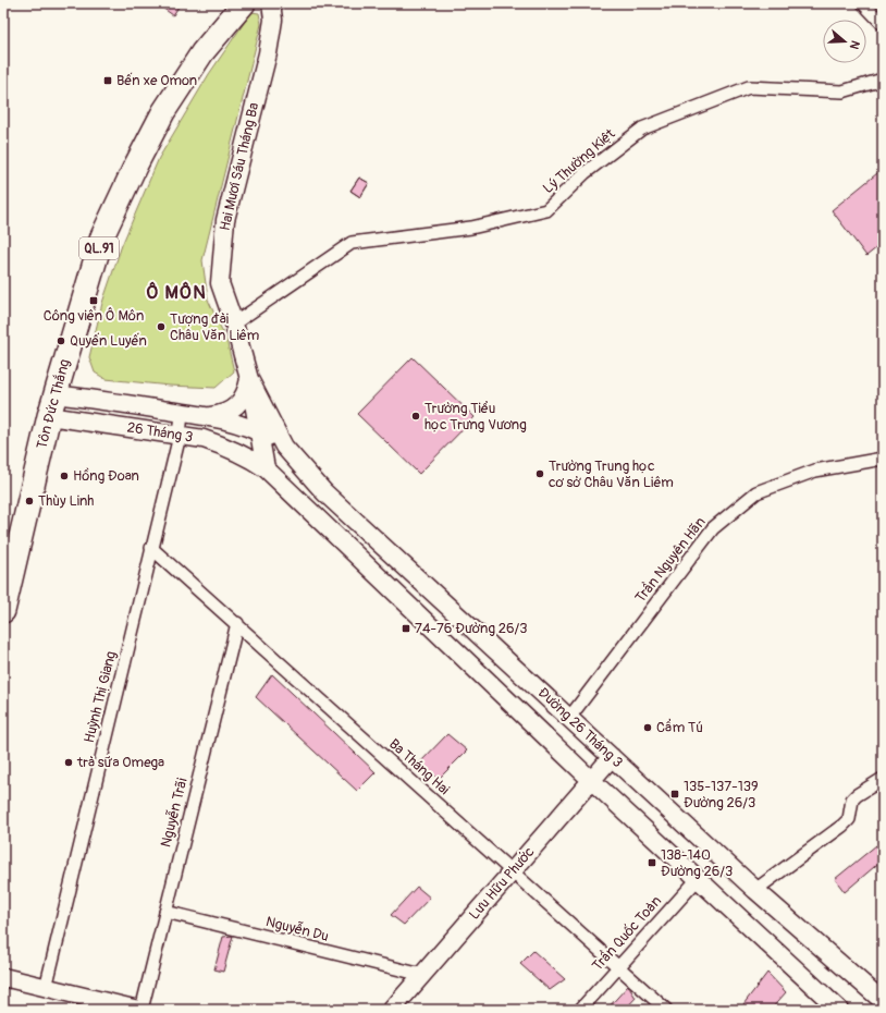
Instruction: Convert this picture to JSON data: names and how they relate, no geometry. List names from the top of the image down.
{
  "streets": {
    "highway": ["QL.91", "Tôn Đức Thắng"],
    "street": [
      "Lý Thường Kiệt",
      "Hai Mươi Sáu Tháng Ba",
      "26 Tháng 3",
      "Trần Nguyên Hãn",
      "Huỳnh Thị Giang",
      "Đường 26 Tháng 3",
      "Ba Tháng Hai",
      "Nguyễn Trãi",
      "Lưu Hữu Phước",
      "Nguyễn Du",
      "Trần Quốc Toản"
    ]
  },
  "crossings": [
    ["Lý Thường Kiệt", "Hai Mươi Sáu Tháng Ba"],
    ["Hai Mươi Sáu Tháng Ba", "26 Tháng 3"],
    ["Hai Mươi Sáu Tháng Ba", "Đường 26 Tháng 3"],
    ["Tôn Đức Thắng", "26 Tháng 3"],
    ["26 Tháng 3", "Huỳnh Thị Giang"],
    ["26 Tháng 3", "Đường 26 Tháng 3"],
    ["Trần Nguyên Hãn", "Đường 26 Tháng 3"],
    ["Huỳnh Thị Giang", "Ba Tháng Hai"],
    ["Đường 26 Tháng 3", "Lưu Hữu Phước"],
    ["Ba Tháng Hai", "Nguyễn Trãi"],
    ["Ba Tháng Hai", "Lưu Hữu Phước"],
    ["Ba Tháng Hai", "Trần Quốc Toản"],
    ["Nguyễn Trãi", "Nguyễn Du"],
    ["Lưu Hữu Phước", "Nguyễn Du"]
  ],
  "districts": ["Ô MÔN"],
  "places": {
    "transit": [
      "Bến xe Omon",
      "Công viên Ô Môn",
      "74-76 Đường 26/3",
      "135-137-139 Đường 26/3",
      "138-140 Đường 26/3"
    ],
    "other": [
      "Tượng đài Châu Văn Liêm",
      "Quyến Luyến",
      "Trường Tiểu học Trưng Vương",
      "Trường Trung học cơ sở Châu Văn Liêm",
      "Hồng Đoan",
      "Thùy Linh",
      "Cẩm Tú",
      "trà sữa Omega"
    ]
  },
  "north": "right"
}
